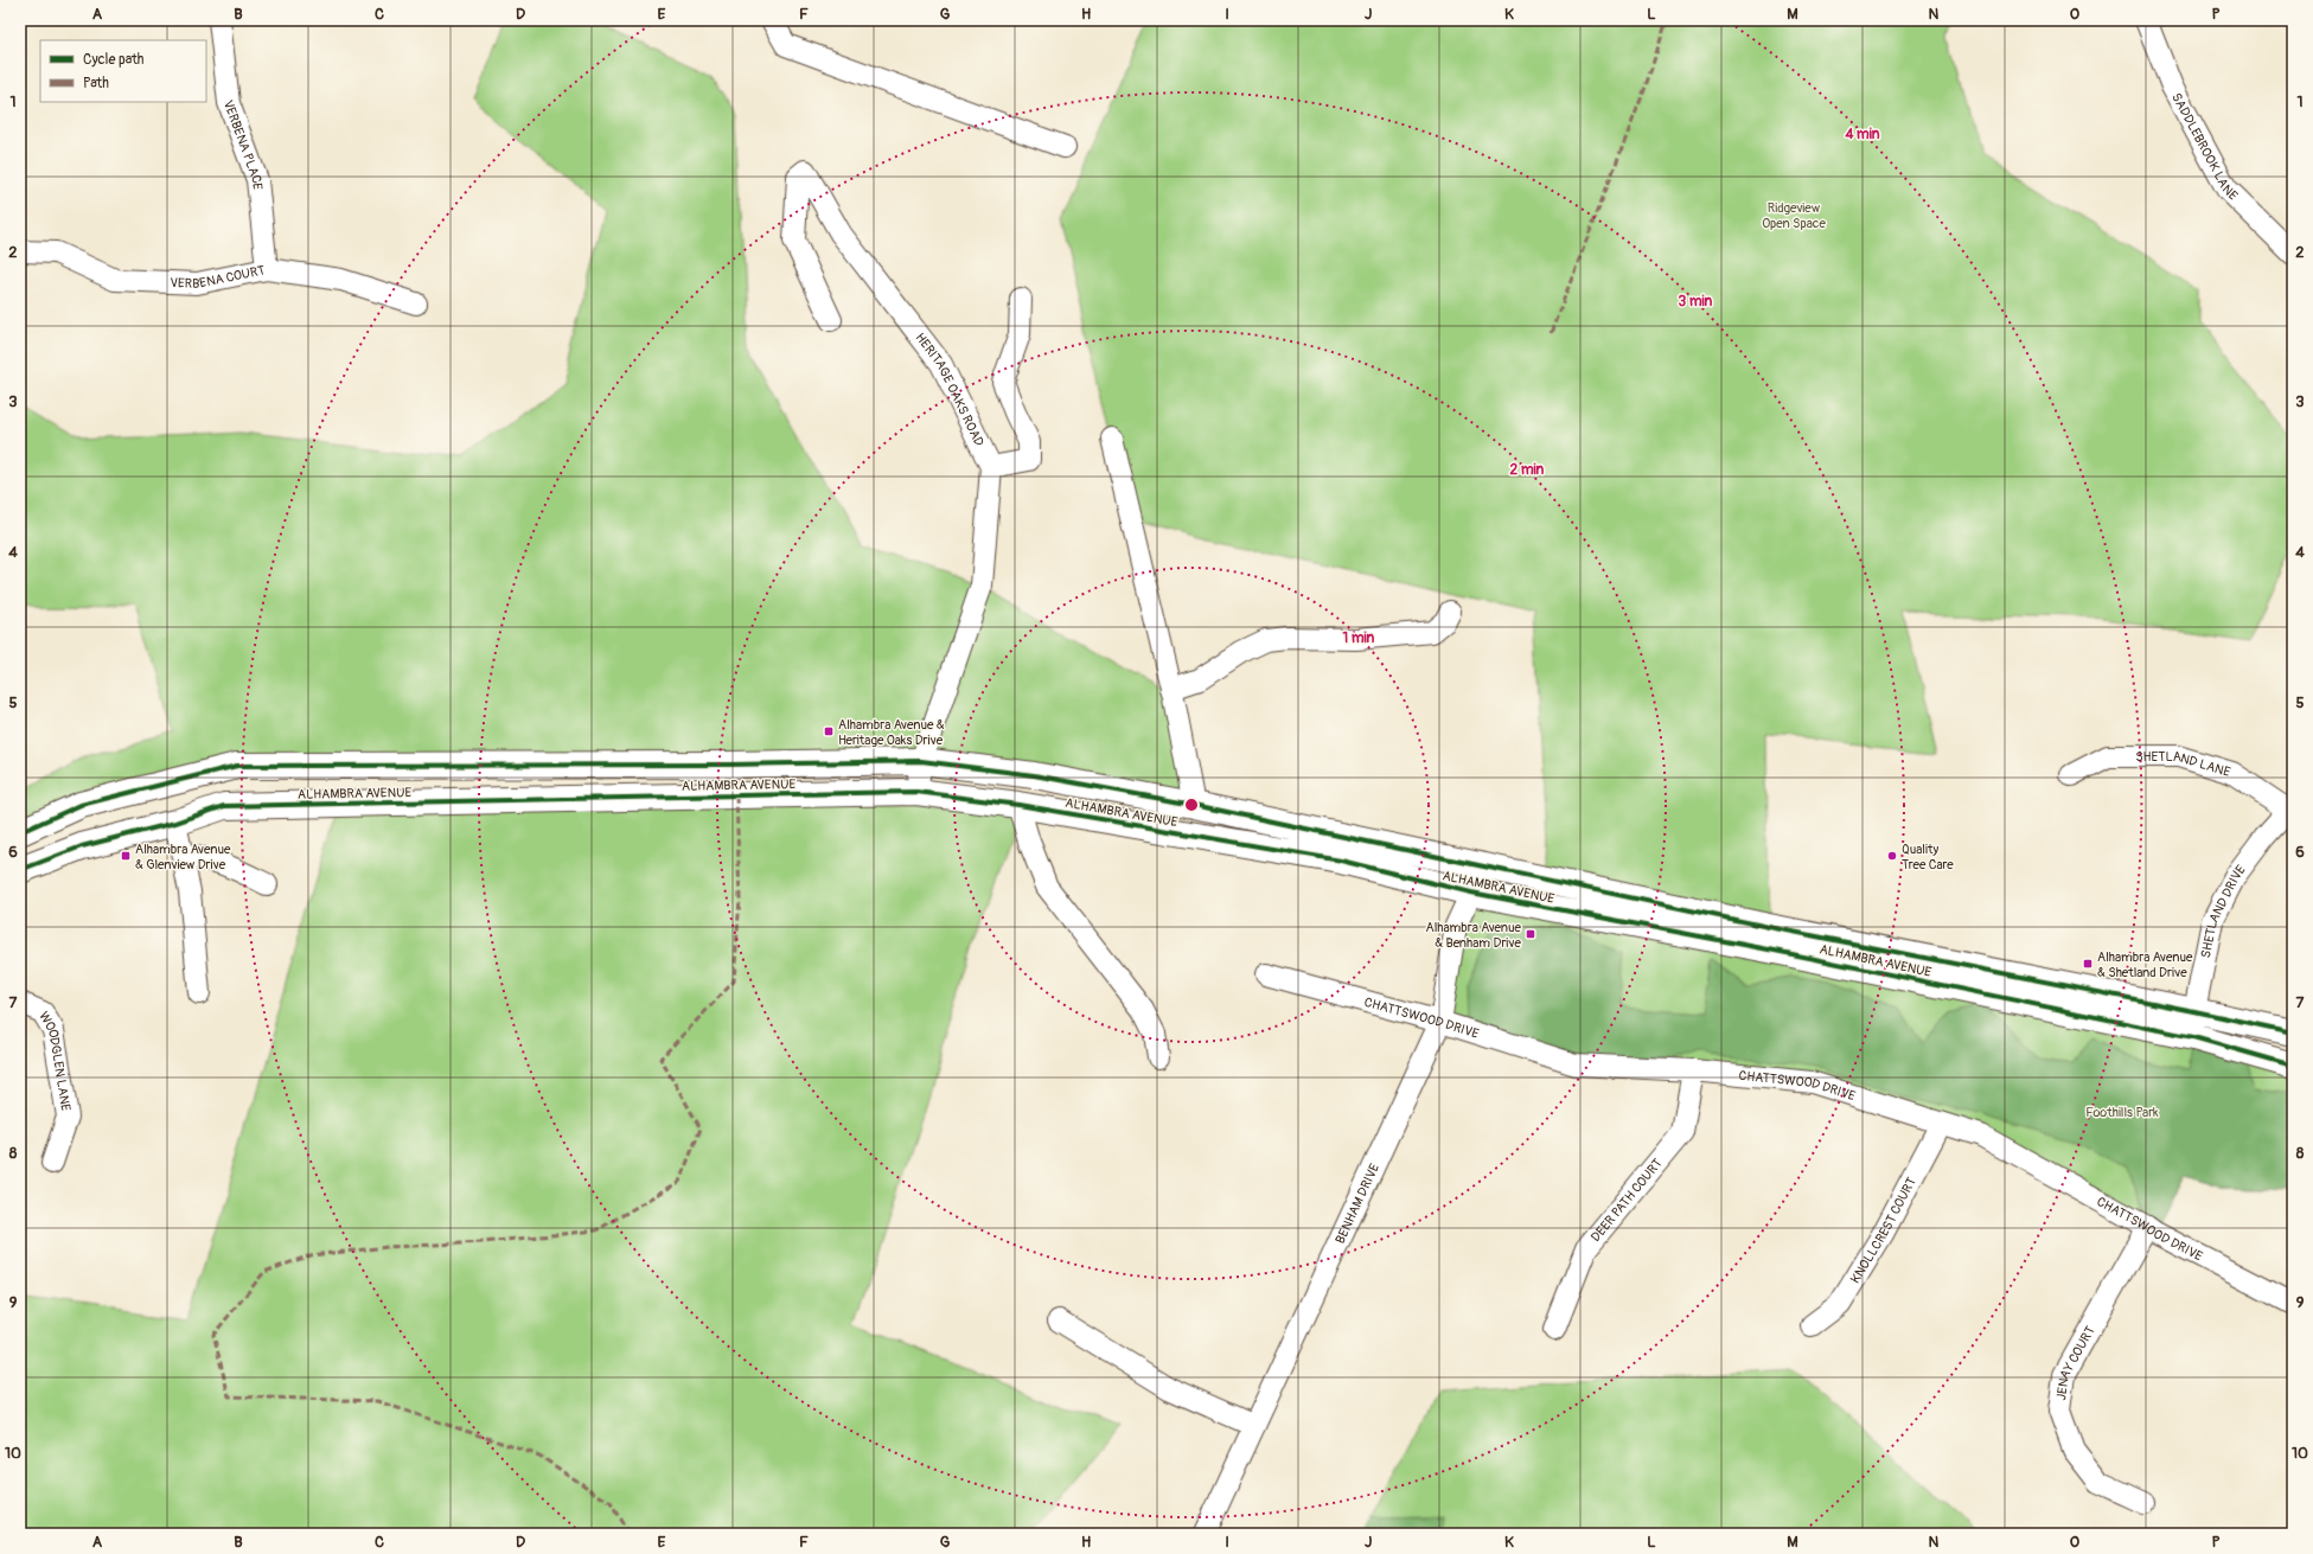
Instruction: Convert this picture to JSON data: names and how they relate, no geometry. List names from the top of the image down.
{
  "streets": {
    "main road": ["ALHAMBRA AVENUE"],
    "street": [
      "VERBENA PLACE",
      "SADDLEBROOK LANE",
      "VERBENA COURT",
      "HERITAGE OAKS ROAD",
      "SHETLAND LANE",
      "SHETLAND DRIVE",
      "CHATTSWOOD DRIVE",
      "WOODGLEN LANE",
      "DEER PATH COURT",
      "BENHAM DRIVE",
      "KNOLLCREST COURT",
      "JENAY COURT"
    ]
  },
  "crossings": [
    ["VERBENA PLACE", "VERBENA COURT"],
    ["SHETLAND LANE", "SHETLAND DRIVE"],
    ["ALHAMBRA AVENUE", "SHETLAND DRIVE"],
    ["ALHAMBRA AVENUE", "BENHAM DRIVE"],
    ["CHATTSWOOD DRIVE", "DEER PATH COURT"],
    ["CHATTSWOOD DRIVE", "BENHAM DRIVE"],
    ["CHATTSWOOD DRIVE", "KNOLLCREST COURT"],
    ["CHATTSWOOD DRIVE", "JENAY COURT"]
  ],
  "parks": ["Ridgeview Open Space", "Foothills Park"],
  "places": {
    "transit": [
      "Alhambra Avenue & Heritage Oaks Drive",
      "Alhambra Avenue & Glenview Drive",
      "Alhambra Avenue & Benham Drive",
      "Alhambra Avenue & Shetland Drive"
    ],
    "other": ["Quality Tree Care"]
  },
  "legend": ["Cycle path", "Path"],
  "grid": {
    "columns": [
      "A",
      "B",
      "C",
      "D",
      "E",
      "F",
      "G",
      "H",
      "I",
      "J",
      "K",
      "L",
      "M",
      "N",
      "O",
      "P"
    ],
    "rows": [
      "1",
      "2",
      "3",
      "4",
      "5",
      "6",
      "7",
      "8",
      "9",
      "10"
    ]
  },
  "rings": [
    "4 min",
    "3 min",
    "2 min",
    "1 min"
  ]
}
